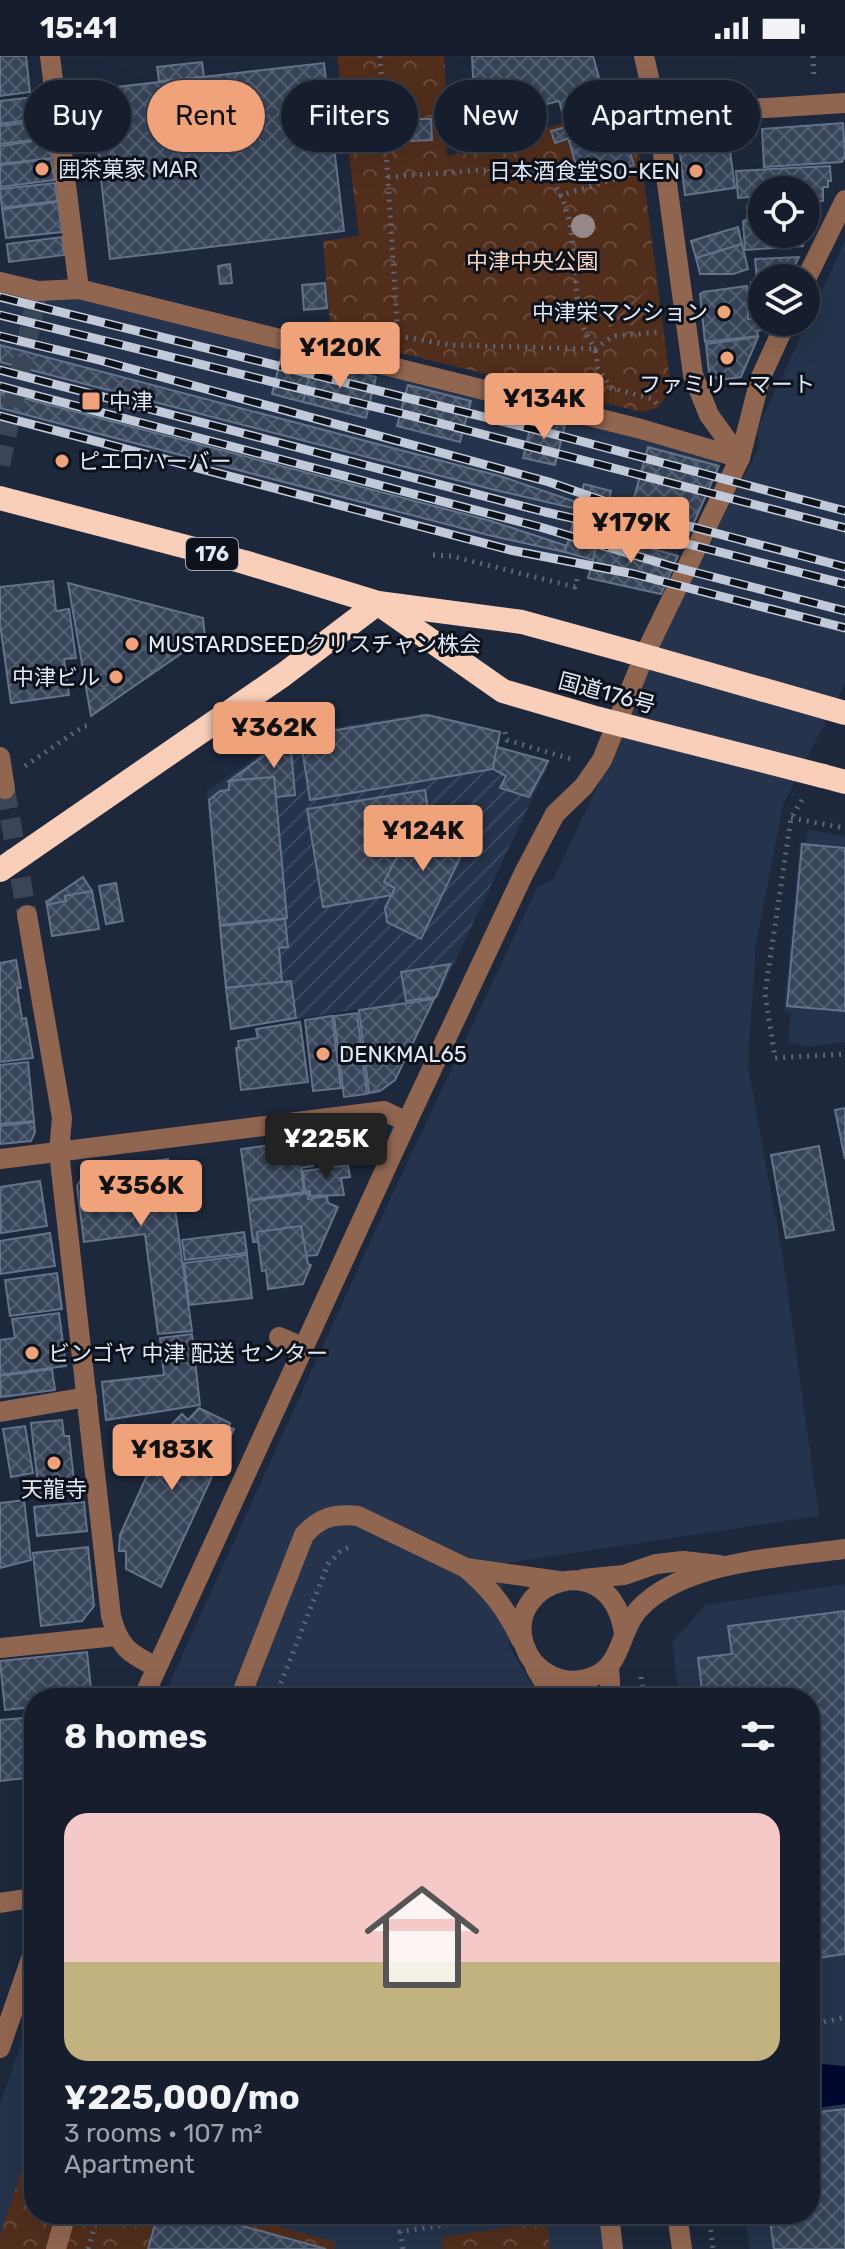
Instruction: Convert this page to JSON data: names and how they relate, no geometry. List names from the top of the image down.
{
  "streets": {
    "highway": ["176", "国道176号"]
  },
  "parks": ["中津中央公園"],
  "places": {
    "other": [
      "囲茶菓家 MAR",
      "日本酒食堂SO-KEN",
      "中津栄マンション",
      "ファミリーマート",
      "ピエロハーバー",
      "MUSTARDSEEDクリスチャン株会",
      "中津ビル",
      "DENKMAL65",
      "ビンゴヤ 中津 配送 センター",
      "天龍寺"
    ],
    "transit": ["中津"]
  },
  "page": {
    "status": "15:41",
    "chip": [
      "Buy",
      "Rent",
      "Filters",
      "New",
      "Apartment"
    ],
    "price": [
      "¥120K",
      "¥134K",
      "¥179K",
      "¥362K",
      "¥124K",
      "¥225K",
      "¥356K",
      "¥183K"
    ],
    "heading": "8 homes",
    "list": [
      {
        "name": "¥225,000/mo",
        "note": "3 rooms · 107 m² · Apartment"
      }
    ]
  }
}
